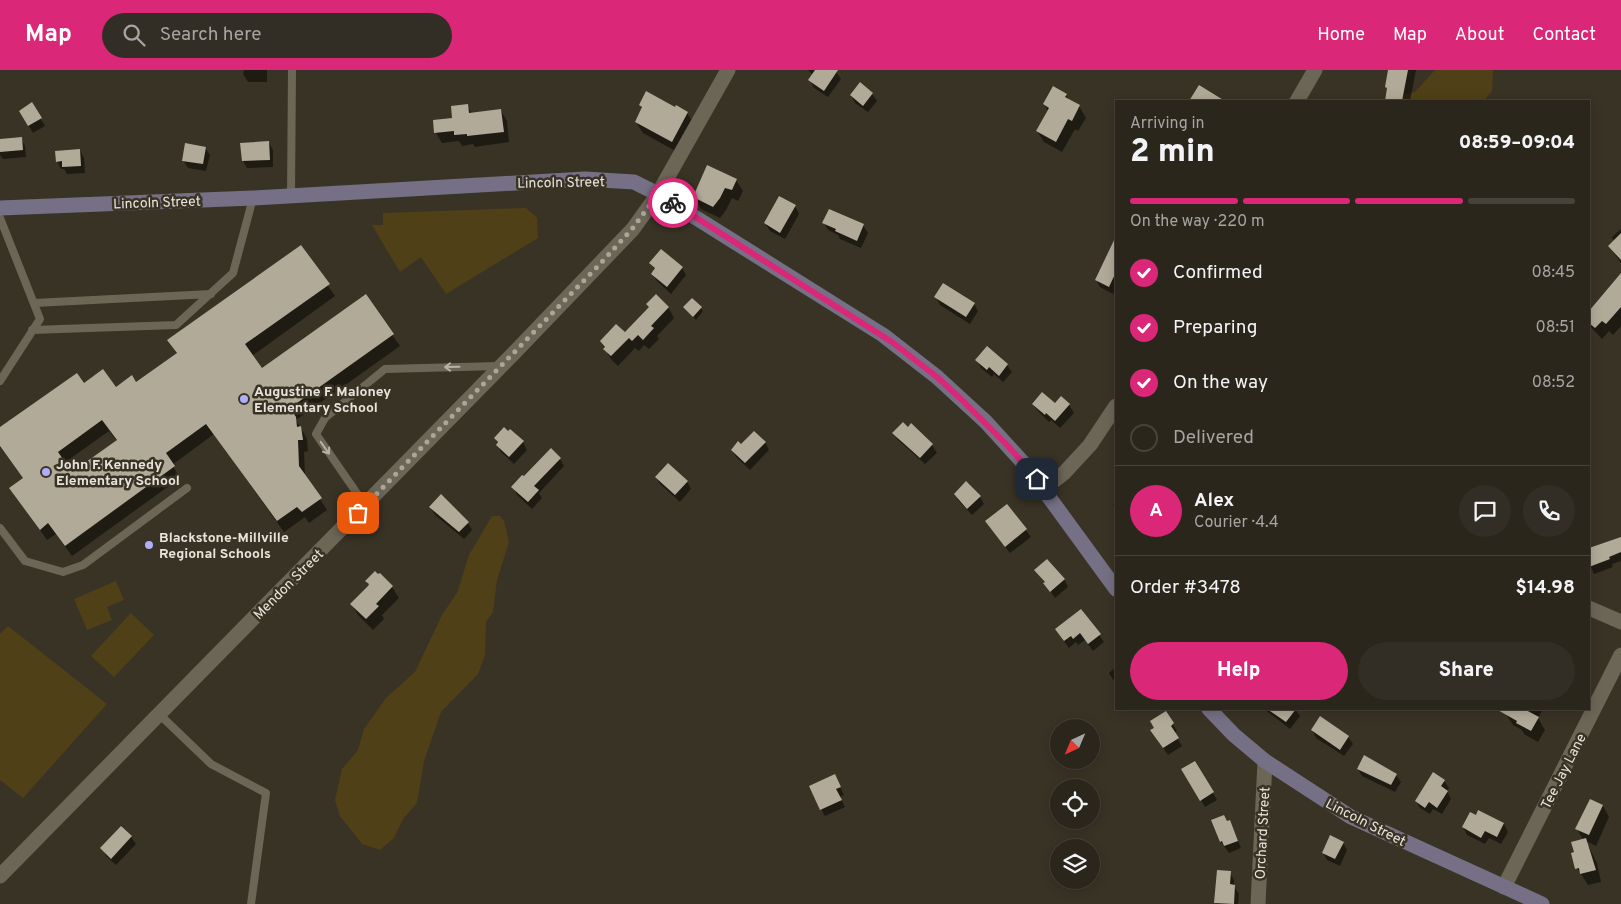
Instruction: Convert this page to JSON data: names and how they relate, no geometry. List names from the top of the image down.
{
  "streets": {
    "main road": ["Lincoln Street"],
    "street": ["Mendon Street", "Tee Jay Lane", "Orchard Street"]
  },
  "crossings": [
    ["Lincoln Street", "Mendon Street"],
    ["Lincoln Street", "Tee Jay Lane"],
    ["Lincoln Street", "Orchard Street"]
  ],
  "places": ["Augustine F. Maloney Elementary School", "John F. Kennedy Elementary School", "Blackstone-Millville Regional Schools"],
  "north": "bottom left",
  "page": {
    "header": "Map",
    "search": "Search here",
    "nav": [
      "Home",
      "Map",
      "About",
      "Contact"
    ],
    "heading": ["2 min", "Arriving in", "08:59–09:04"],
    "panel": [
      "Alex",
      "Courier · 4.4",
      "Order #3478",
      "$14.98"
    ],
    "bar": "On the way · 220 m",
    "list": [
      ["Confirmed", "08:45"],
      ["Preparing", "08:51"],
      ["On the way", "08:52"],
      "Delivered"
    ],
    "round": "A",
    "buttons": ["Help", "Share"]
  }
}
